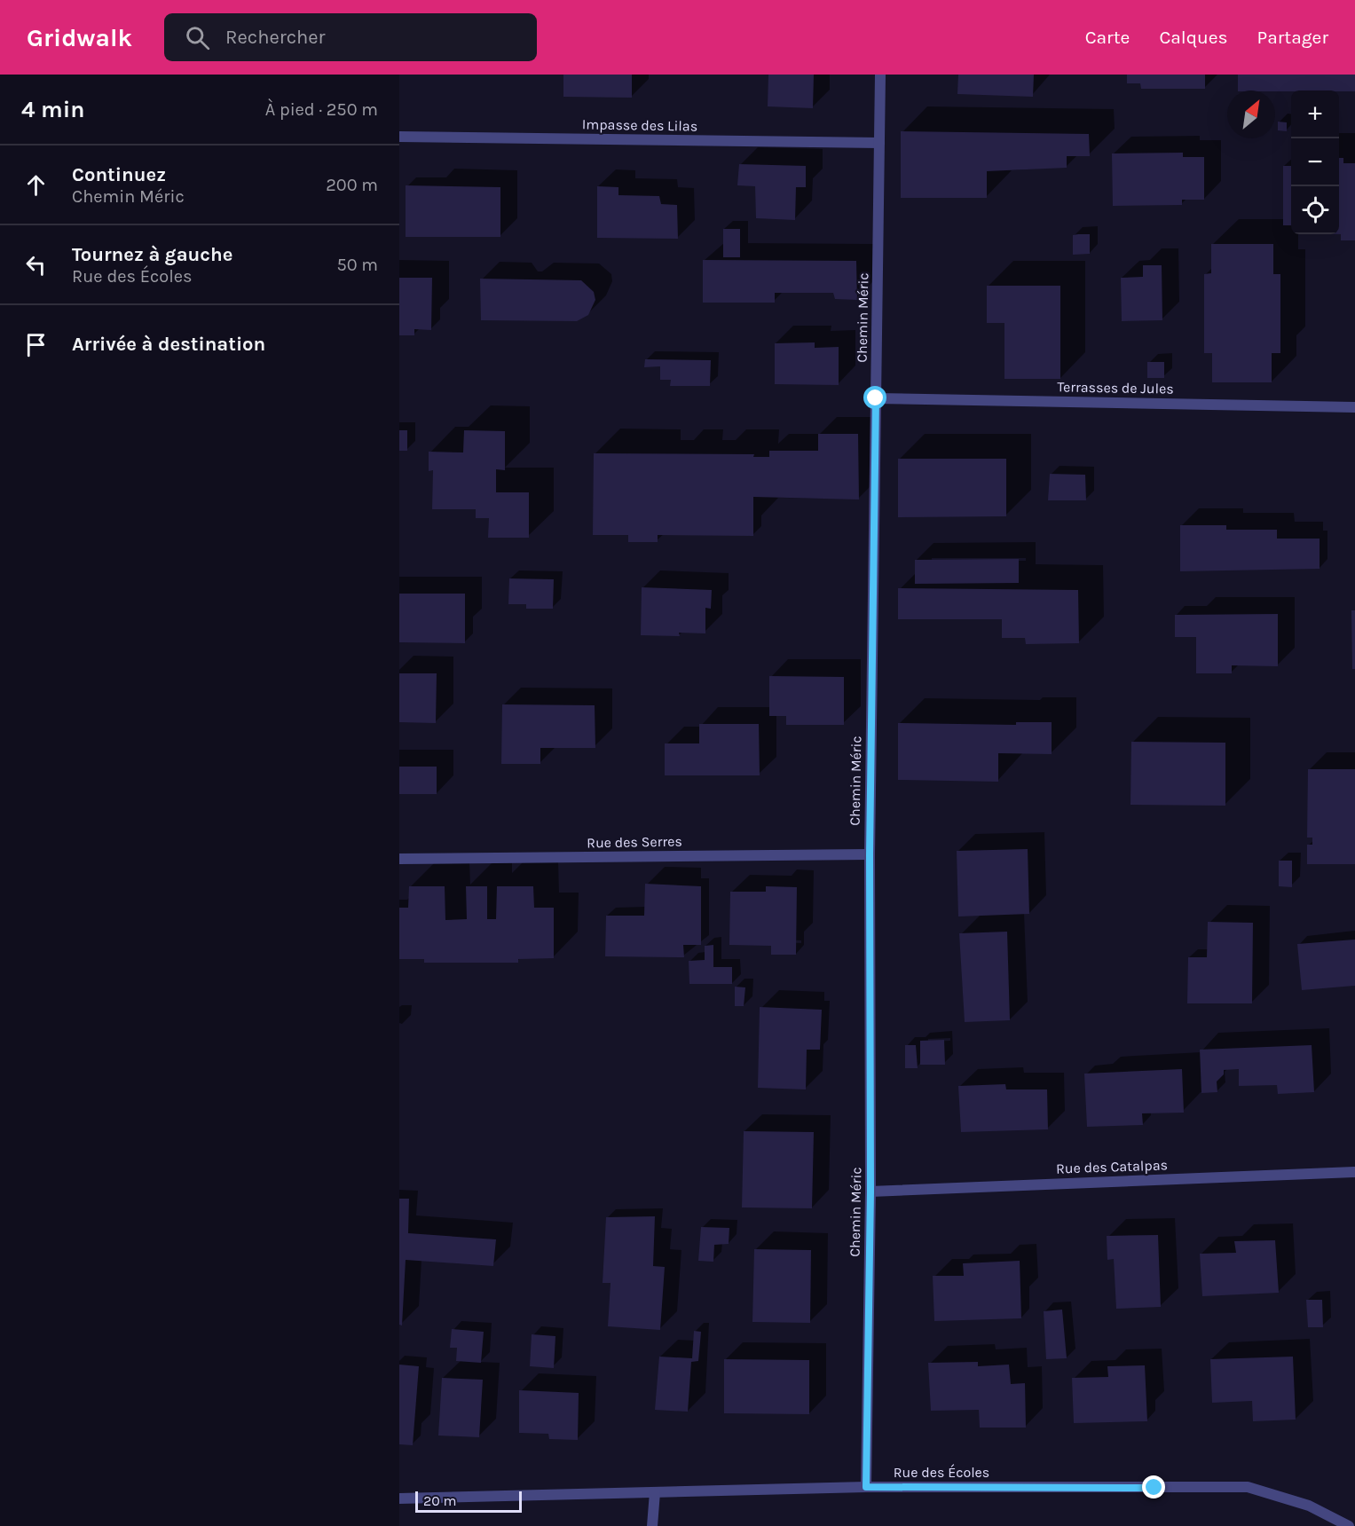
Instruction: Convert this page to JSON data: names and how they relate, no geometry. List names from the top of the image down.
{
  "streets": {
    "street": [
      "Impasse des Lilas",
      "Chemin Méric",
      "Terrasses de Jules",
      "Rue des Serres",
      "Rue des Catalpas",
      "Rue des Écoles"
    ]
  },
  "crossings": [
    ["Impasse des Lilas", "Chemin Méric"],
    ["Chemin Méric", "Terrasses de Jules"],
    ["Chemin Méric", "Rue des Serres"],
    ["Chemin Méric", "Rue des Catalpas"],
    ["Chemin Méric", "Rue des Écoles"]
  ],
  "scale_bar": "20 m",
  "north": "top right",
  "page": {
    "header": "Gridwalk",
    "search": "Rechercher",
    "nav": ["Carte", "Calques", "Partager"],
    "heading": ["4 min", "À pied · 250 m"],
    "map_buttons": ["+", "−"],
    "list": [
      ["Continuez", "Chemin Méric", "200 m"],
      ["Tournez à gauche", "Rue des Écoles", "50 m"],
      "Arrivée à destination"
    ],
    "scale": "20 m"
  }
}
